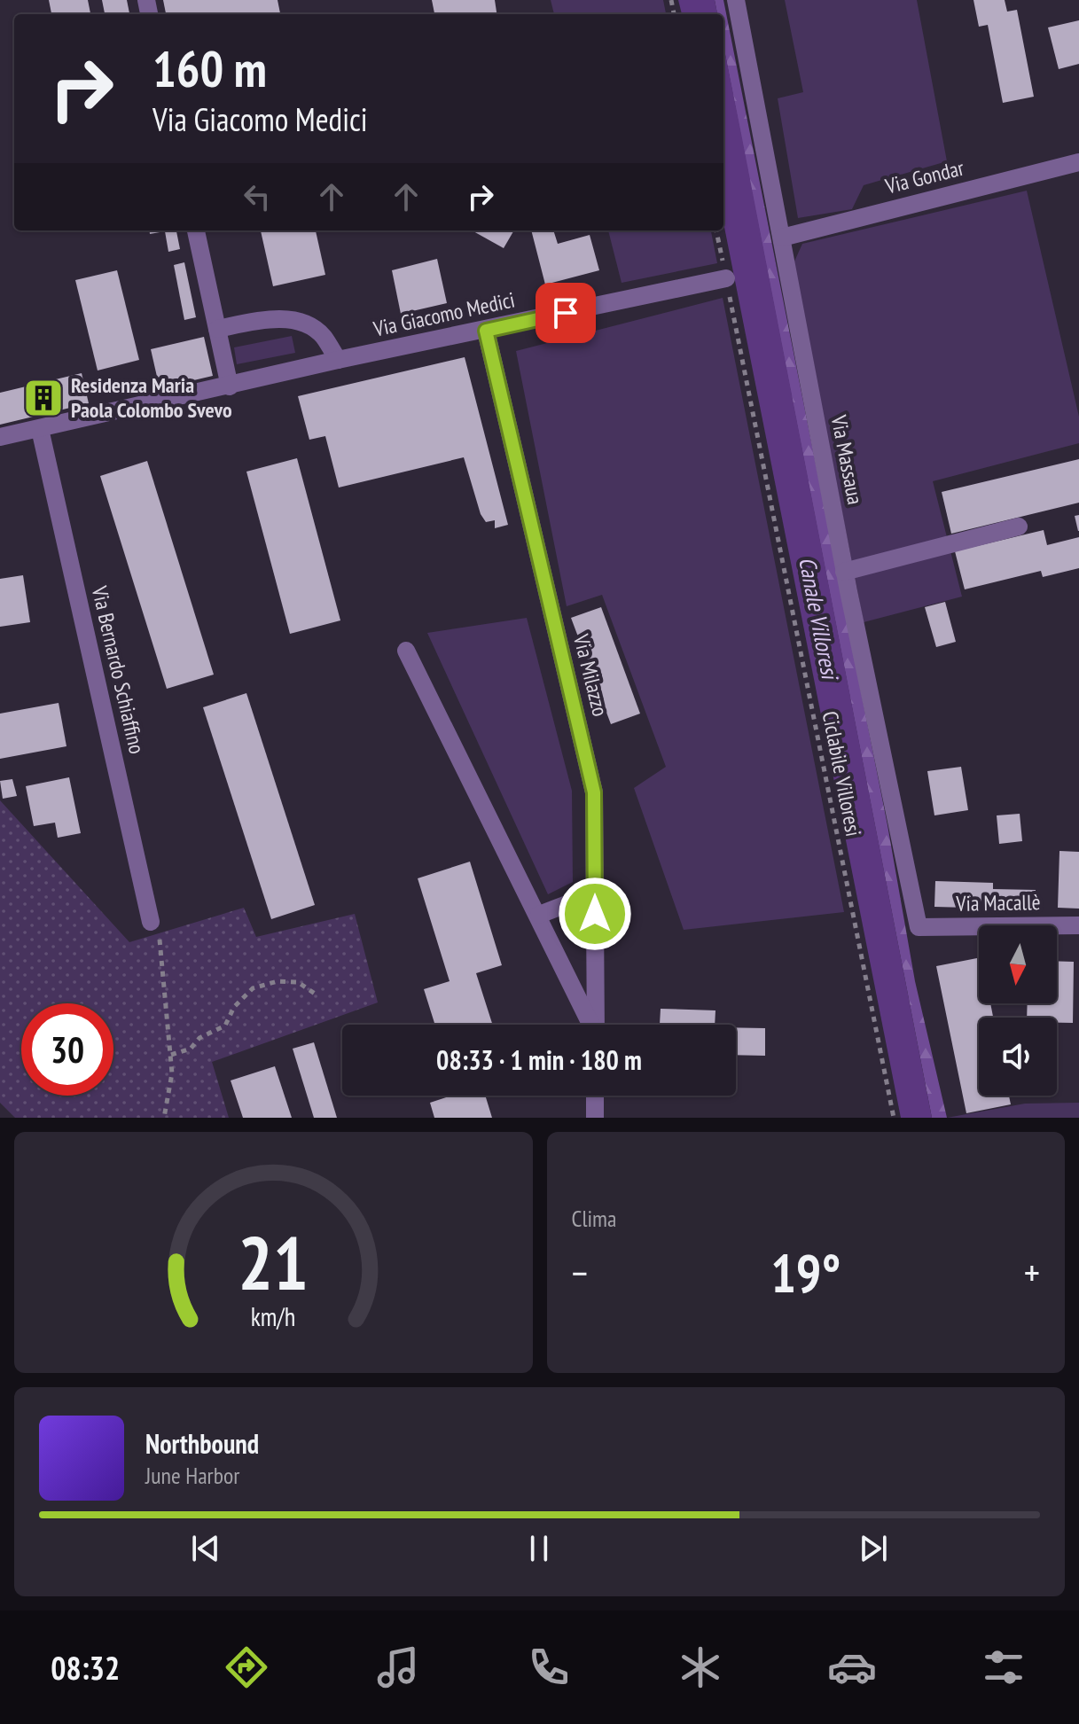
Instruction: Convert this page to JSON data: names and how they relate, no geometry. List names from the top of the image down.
{
  "streets": {
    "street": [
      "Via Gondar",
      "Via Giacomo Medici",
      "Via Massaua",
      "Via Bernardo Schiaffino",
      "Via Milazzo",
      "Via Macallè"
    ],
    "path": ["Ciclabile Villoresi"]
  },
  "crossings": [
    ["Via Gondar", "Via Massaua"],
    ["Via Giacomo Medici", "Via Bernardo Schiaffino"],
    ["Via Giacomo Medici", "Via Milazzo"],
    ["Via Giacomo Medici", "Ciclabile Villoresi"],
    ["Via Massaua", "Via Macallè"]
  ],
  "water": ["Canale Villoresi"],
  "places": {
    "building": ["Residenza Maria Paola Colombo Svevo"]
  },
  "north": "bottom",
  "page": {
    "turn": ["160 m", "Via Giacomo Medici"],
    "limit": "30",
    "trip": "08:33 · 1 min · 180 m",
    "tile": "Clima",
    "heat": ["−", "19°", "+"],
    "song": ["Northbound", "June Harbor"],
    "tabs": "08:32",
    "gauge": ["21", "km/h"]
  }
}
